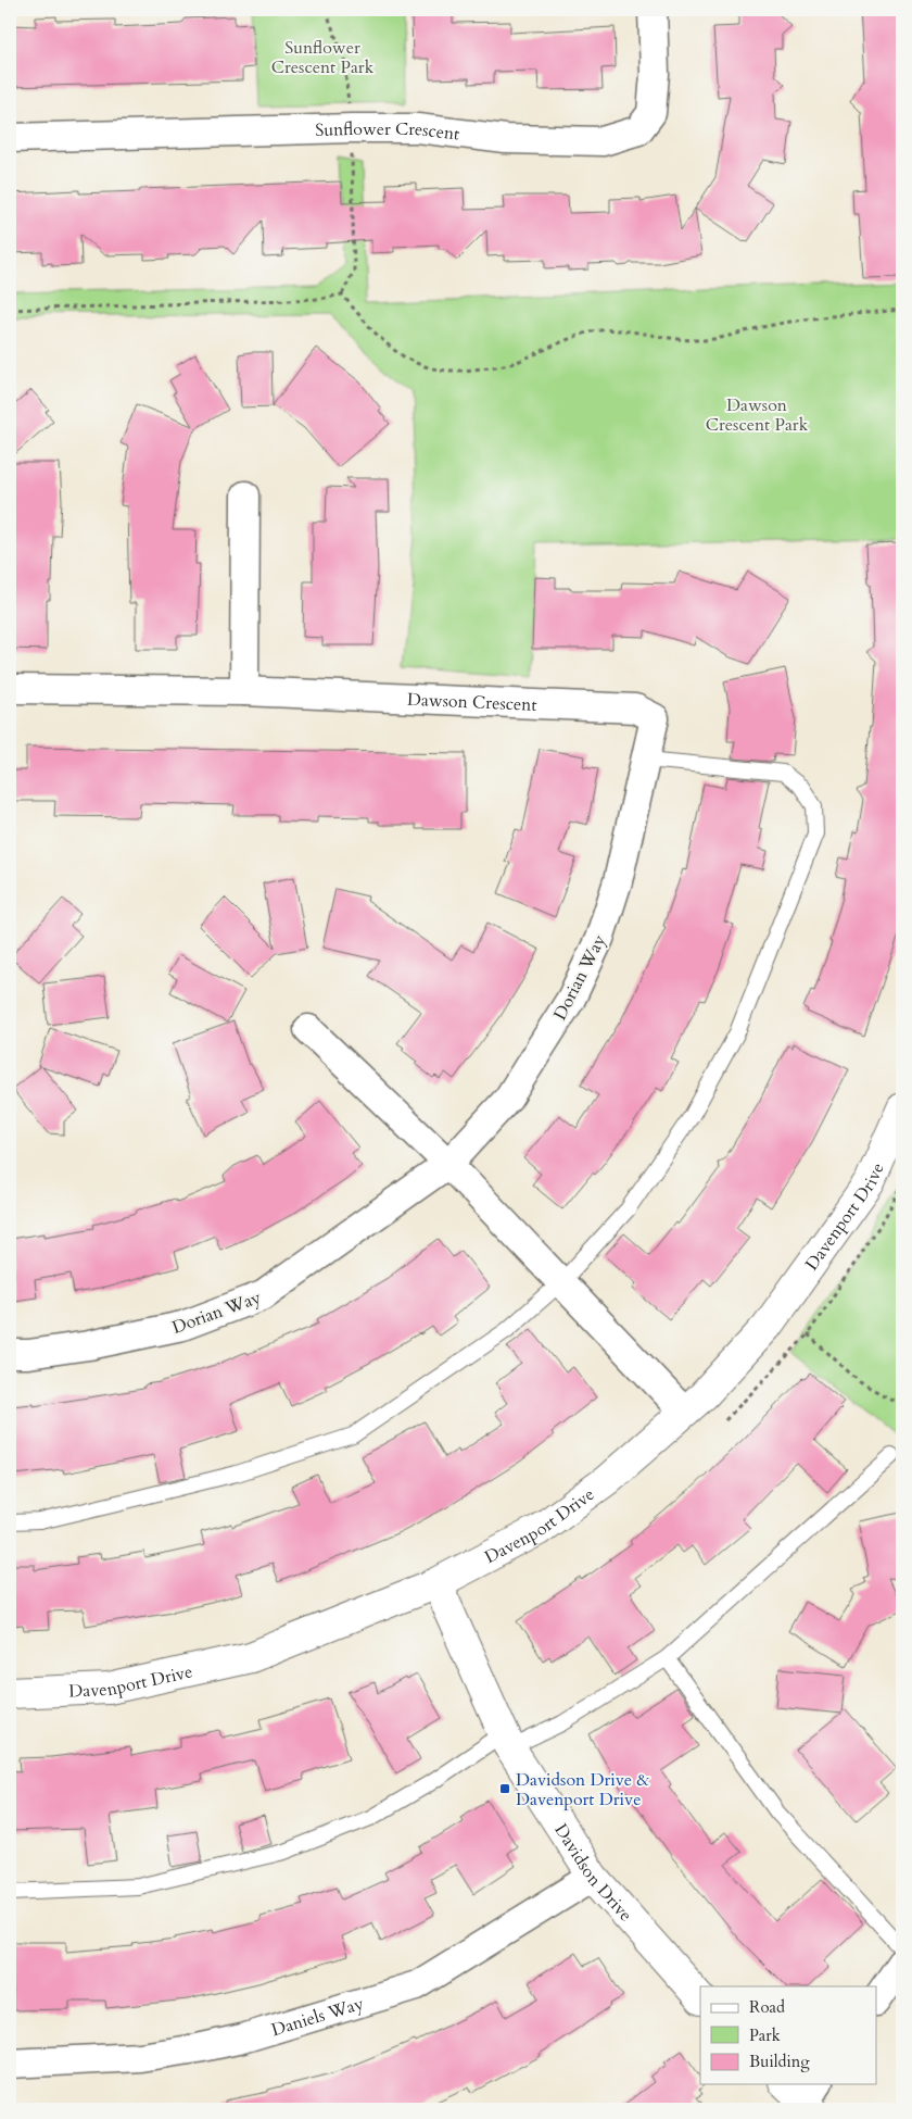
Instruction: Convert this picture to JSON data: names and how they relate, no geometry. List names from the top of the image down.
{
  "streets": {
    "street": [
      "Sunflower Crescent",
      "Dawson Crescent",
      "Dorian Way",
      "Davenport Drive",
      "Davidson Drive",
      "Daniels Way"
    ]
  },
  "crossings": [
    ["Dawson Crescent", "Dorian Way"],
    ["Davenport Drive", "Davidson Drive"],
    ["Davidson Drive", "Daniels Way"]
  ],
  "parks": ["Sunflower Crescent Park", "Dawson Crescent Park"],
  "places": {
    "transit": ["Davidson Drive & Davenport Drive"]
  },
  "legend": ["Road", "Park", "Building"]
}
